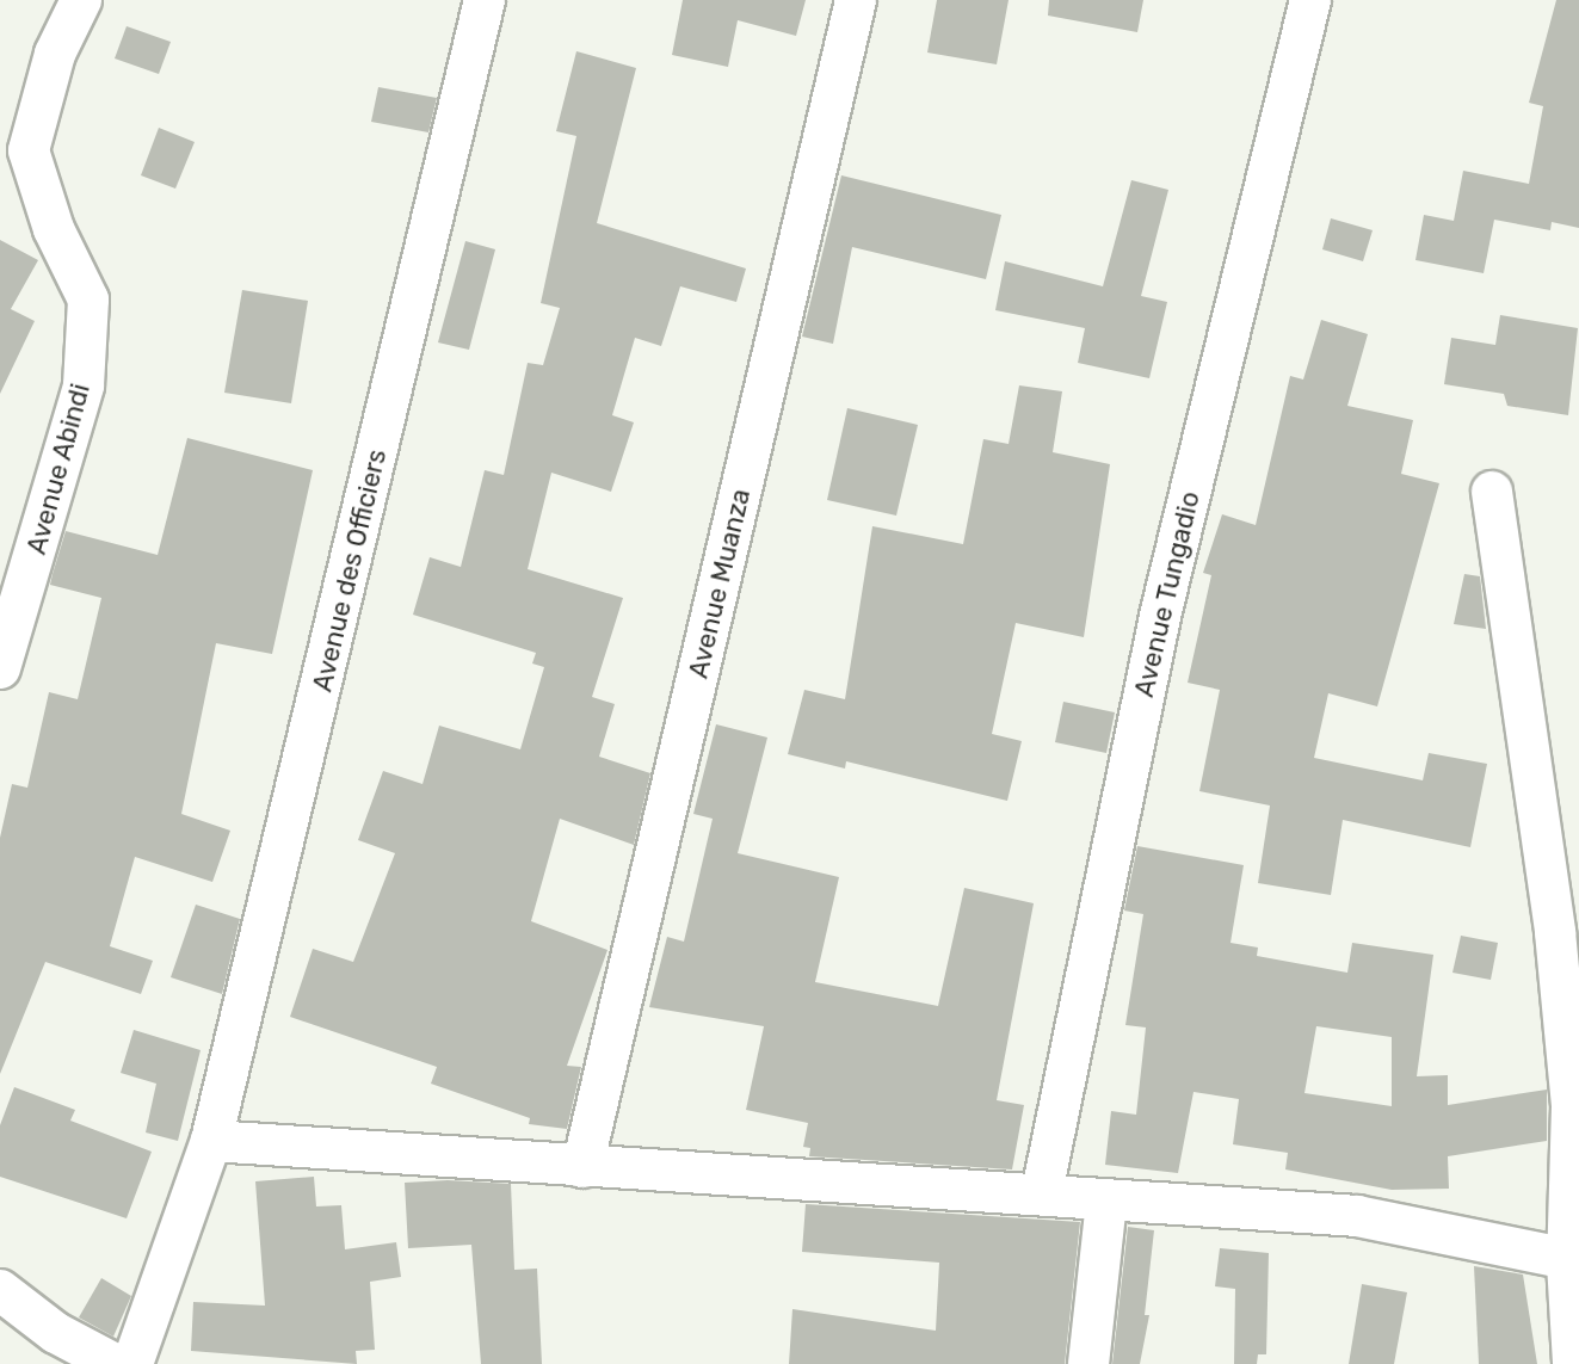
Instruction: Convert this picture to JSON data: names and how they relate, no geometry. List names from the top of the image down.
{
  "streets": {
    "street": [
      "Avenue Abindi",
      "Avenue des Officiers",
      "Avenue Muanza",
      "Avenue Tungadio"
    ]
  }
}
